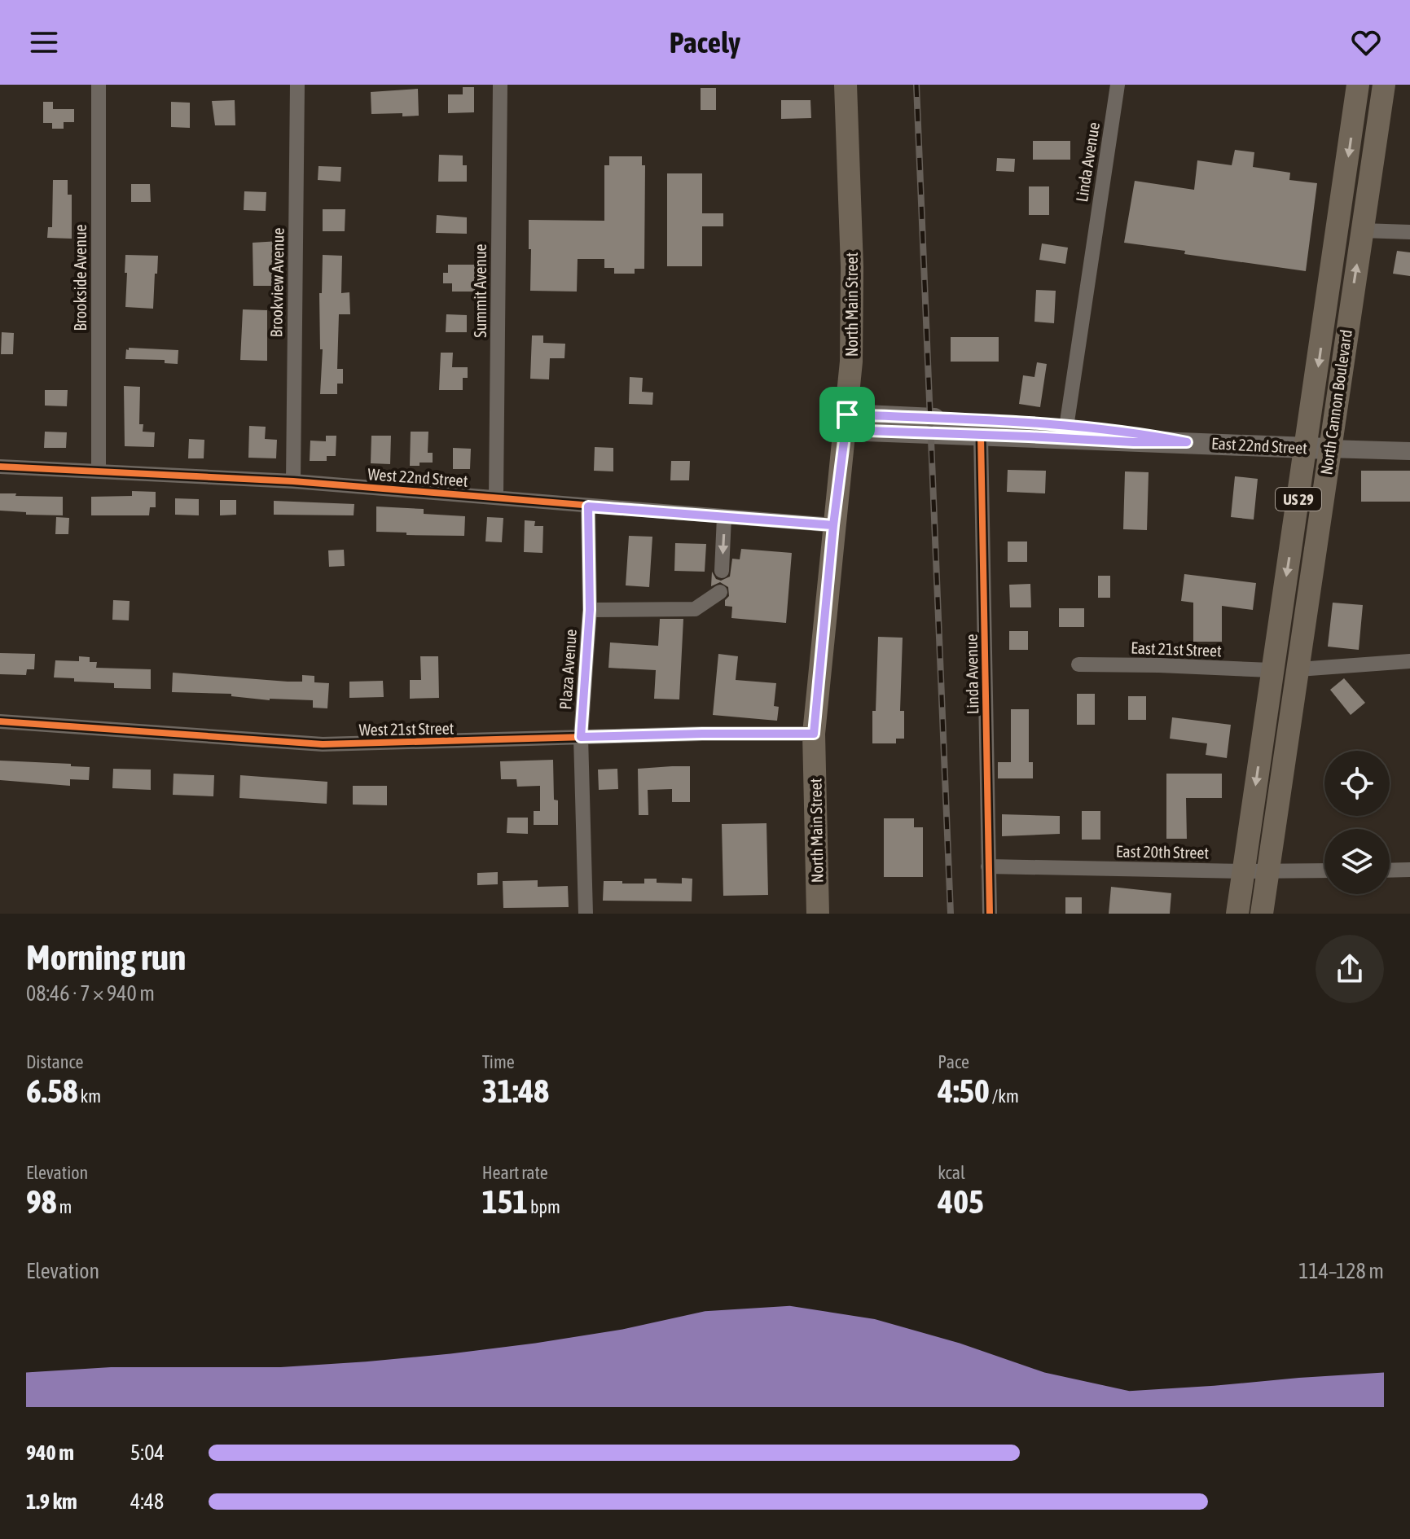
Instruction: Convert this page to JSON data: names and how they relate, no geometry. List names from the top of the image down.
{
  "streets": {
    "main road": [
      "North Main Street",
      "North Cannon Boulevard",
      "East 22nd Street",
      "US 29"
    ],
    "street": [
      "Linda Avenue",
      "Brookside Avenue",
      "Brookview Avenue",
      "Summit Avenue",
      "West 22nd Street",
      "East 21st Street",
      "Plaza Avenue",
      "West 21st Street",
      "East 20th Street"
    ]
  },
  "crossings": [
    ["Linda Avenue", "East 22nd Street"],
    ["Linda Avenue", "East 20th Street"],
    ["Brookside Avenue", "West 22nd Street"],
    ["Brookview Avenue", "West 22nd Street"],
    ["Summit Avenue", "West 22nd Street"],
    ["North Main Street", "East 22nd Street"],
    ["North Main Street", "West 22nd Street"],
    ["North Main Street", "West 21st Street"],
    ["North Cannon Boulevard", "East 22nd Street"],
    ["North Cannon Boulevard", "East 21st Street"],
    ["North Cannon Boulevard", "East 20th Street"],
    ["West 22nd Street", "Plaza Avenue"],
    ["Plaza Avenue", "West 21st Street"]
  ],
  "page": {
    "header": "Pacely",
    "heading": ["Morning run", "08:46 · 7 × 940 m"],
    "stats": [
      ["Distance", "6.58 km"],
      ["Time", "31:48"],
      ["Pace", "4:50 /km"],
      ["Elevation", "98 m"],
      ["Heart rate", "151 bpm"],
      ["kcal", "405"]
    ],
    "chart": ["Elevation", "114–128 m"],
    "list": [
      {
        "name": "940 m",
        "note": "5:04"
      },
      {
        "name": "1.9 km",
        "note": "4:48"
      }
    ]
  }
}
